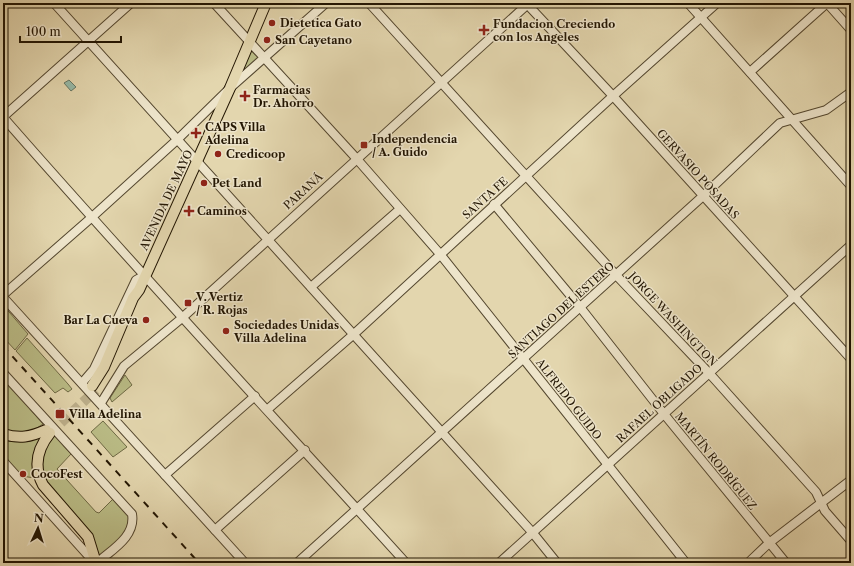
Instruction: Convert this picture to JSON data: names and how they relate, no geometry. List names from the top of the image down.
{
  "streets": {
    "main road": ["AVENIDA DE MAYO"],
    "street": [
      "GERVASIO POSADAS",
      "PARANÁ",
      "SANTA FE",
      "SANTIAGO DEL ESTERO",
      "JORGE WASHINGTON",
      "ALFREDO GUIDO",
      "RAFAEL OBLIGADO",
      "MARTÍN RODRÍGUEZ"
    ]
  },
  "crossings": [
    ["GERVASIO POSADAS", "PARANÁ"],
    ["GERVASIO POSADAS", "SANTA FE"],
    ["GERVASIO POSADAS", "SANTIAGO DEL ESTERO"],
    ["GERVASIO POSADAS", "RAFAEL OBLIGADO"],
    ["PARANÁ", "JORGE WASHINGTON"],
    ["PARANÁ", "ALFREDO GUIDO"],
    ["SANTA FE", "JORGE WASHINGTON"],
    ["SANTA FE", "ALFREDO GUIDO"],
    ["SANTA FE", "MARTÍN RODRÍGUEZ"],
    ["AVENIDA DE MAYO", "ALFREDO GUIDO"],
    ["SANTIAGO DEL ESTERO", "JORGE WASHINGTON"],
    ["SANTIAGO DEL ESTERO", "ALFREDO GUIDO"],
    ["SANTIAGO DEL ESTERO", "MARTÍN RODRÍGUEZ"],
    ["JORGE WASHINGTON", "RAFAEL OBLIGADO"],
    ["ALFREDO GUIDO", "RAFAEL OBLIGADO"],
    ["RAFAEL OBLIGADO", "MARTÍN RODRÍGUEZ"]
  ],
  "places": {
    "other": [
      "Dietetica Gato",
      "San Cayetano",
      "Credicoop",
      "Pet Land",
      "Bar La Cueva",
      "Sociedades Unidas Villa Adelina",
      "CocoFest"
    ],
    "health": [
      "Fundacion Creciendo con los Angeles",
      "Farmacias Dr. Ahorro",
      "CAPS Villa Adelina",
      "Caminos"
    ],
    "transit": ["Independencia / A. Guido", "V. Vertiz / R. Rojas", "Villa Adelina"]
  },
  "scale_bar": "100 m",
  "north": "top"
}
